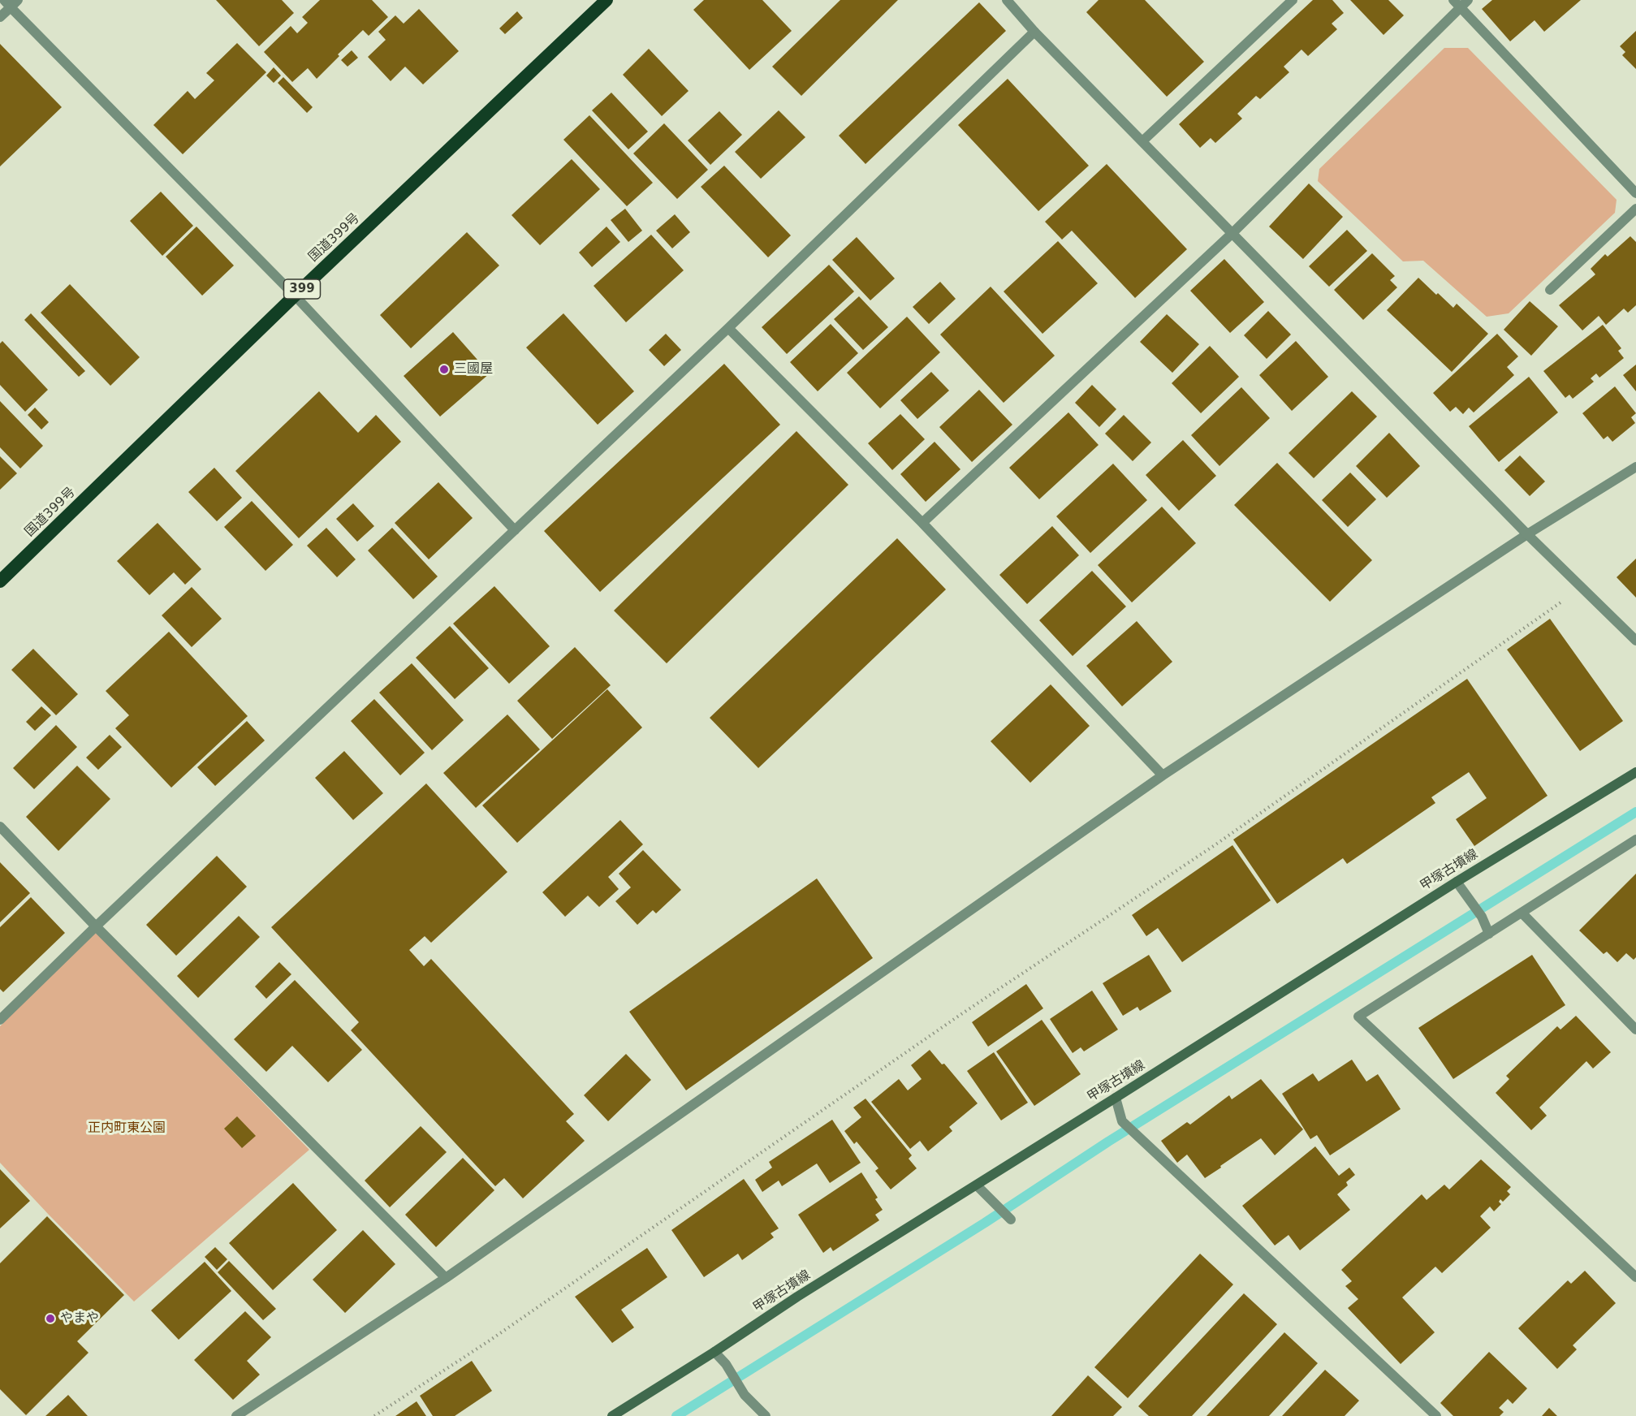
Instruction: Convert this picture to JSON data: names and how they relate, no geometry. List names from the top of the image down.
{
  "streets": {
    "highway": ["国道399号", "399"],
    "main road": ["甲塚古墳線"]
  },
  "parks": ["正内町東公園"],
  "places": ["三國屋", "やまや"]
}
